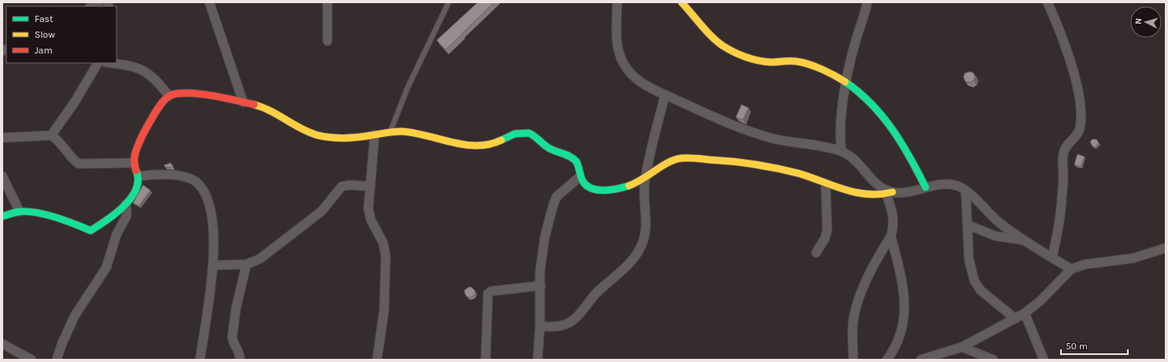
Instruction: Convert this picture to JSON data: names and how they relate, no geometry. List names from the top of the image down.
{
  "legend": ["Fast", "Slow", "Jam"],
  "scale_bar": "50 m",
  "north": "left"
}
